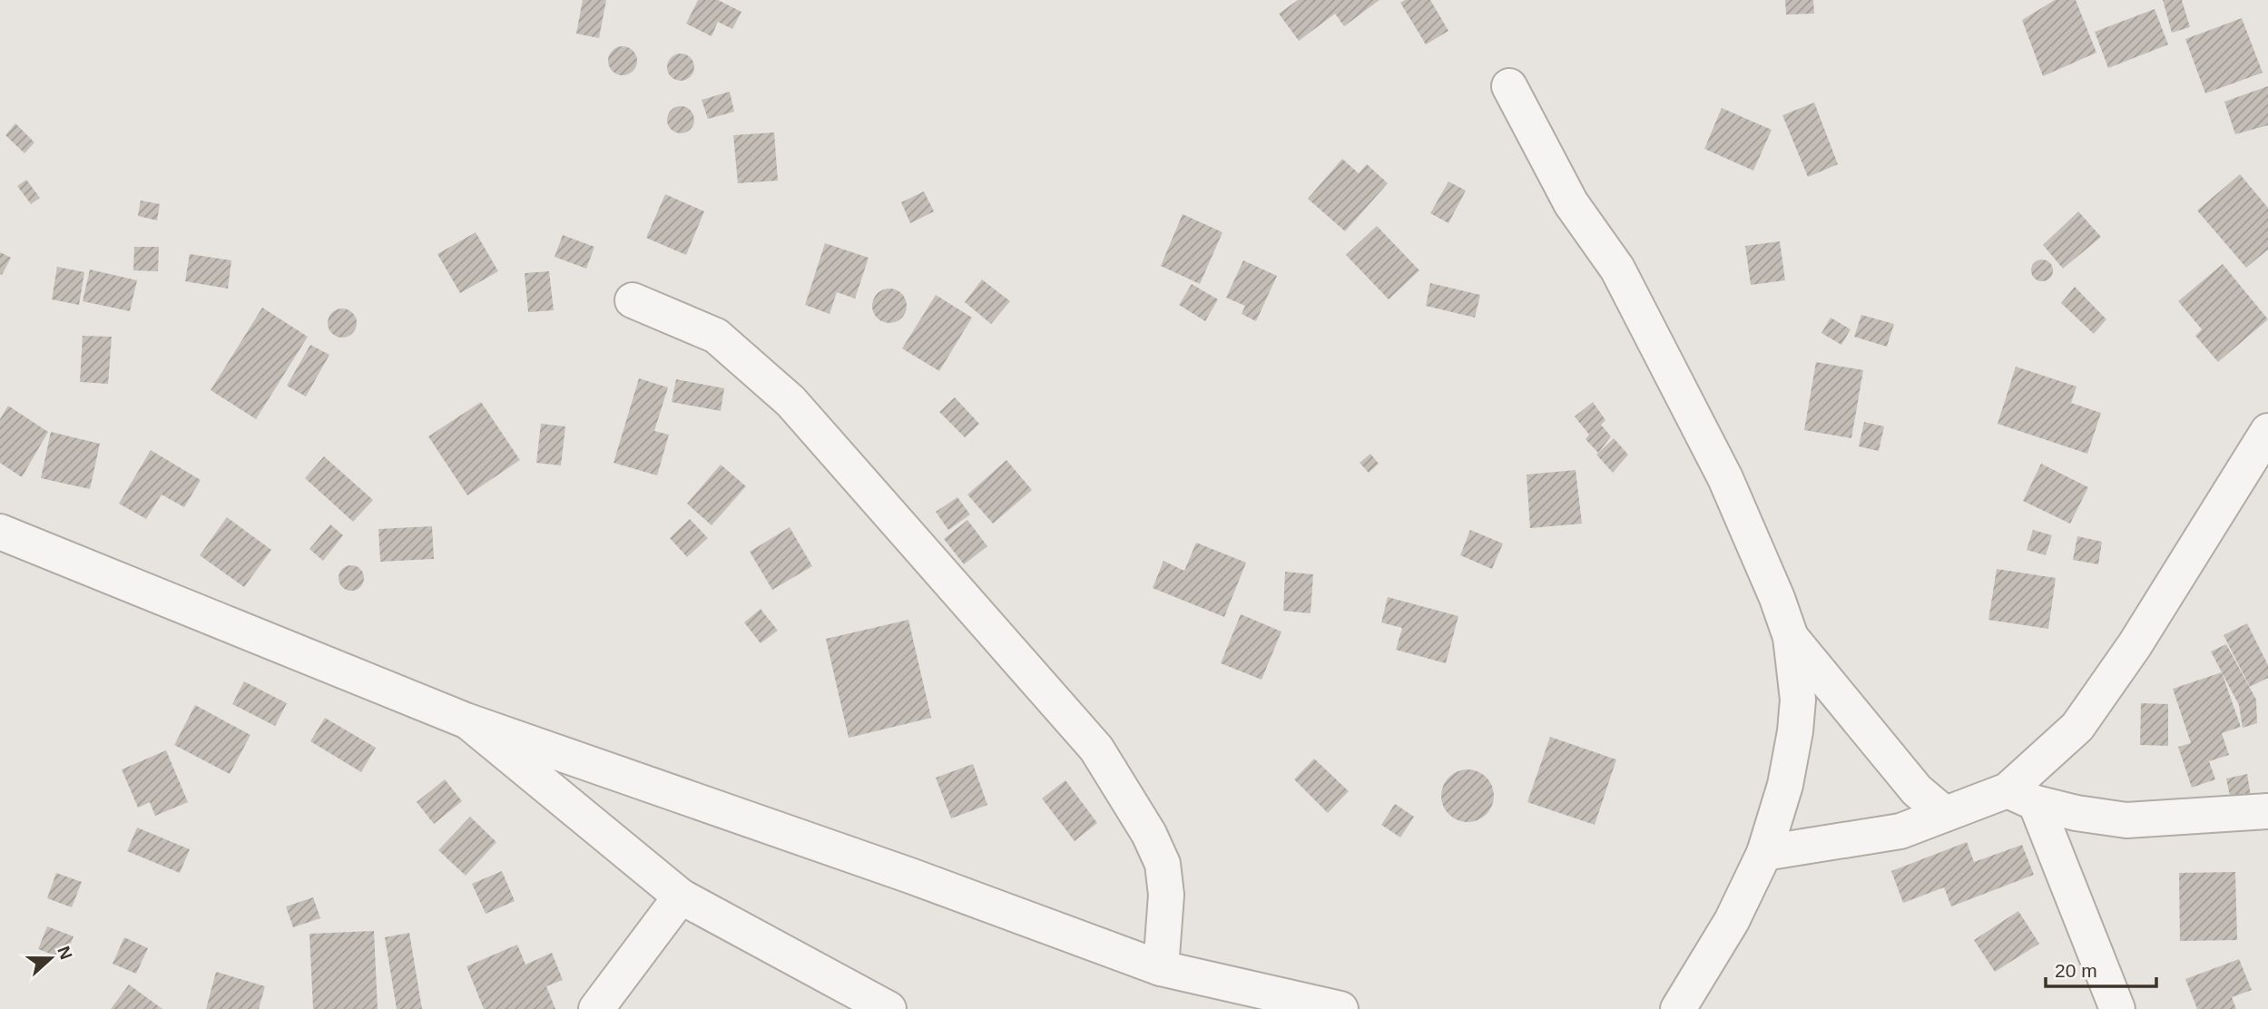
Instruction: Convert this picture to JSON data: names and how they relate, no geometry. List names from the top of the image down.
{
  "scale_bar": "20 m",
  "north": "right"
}
